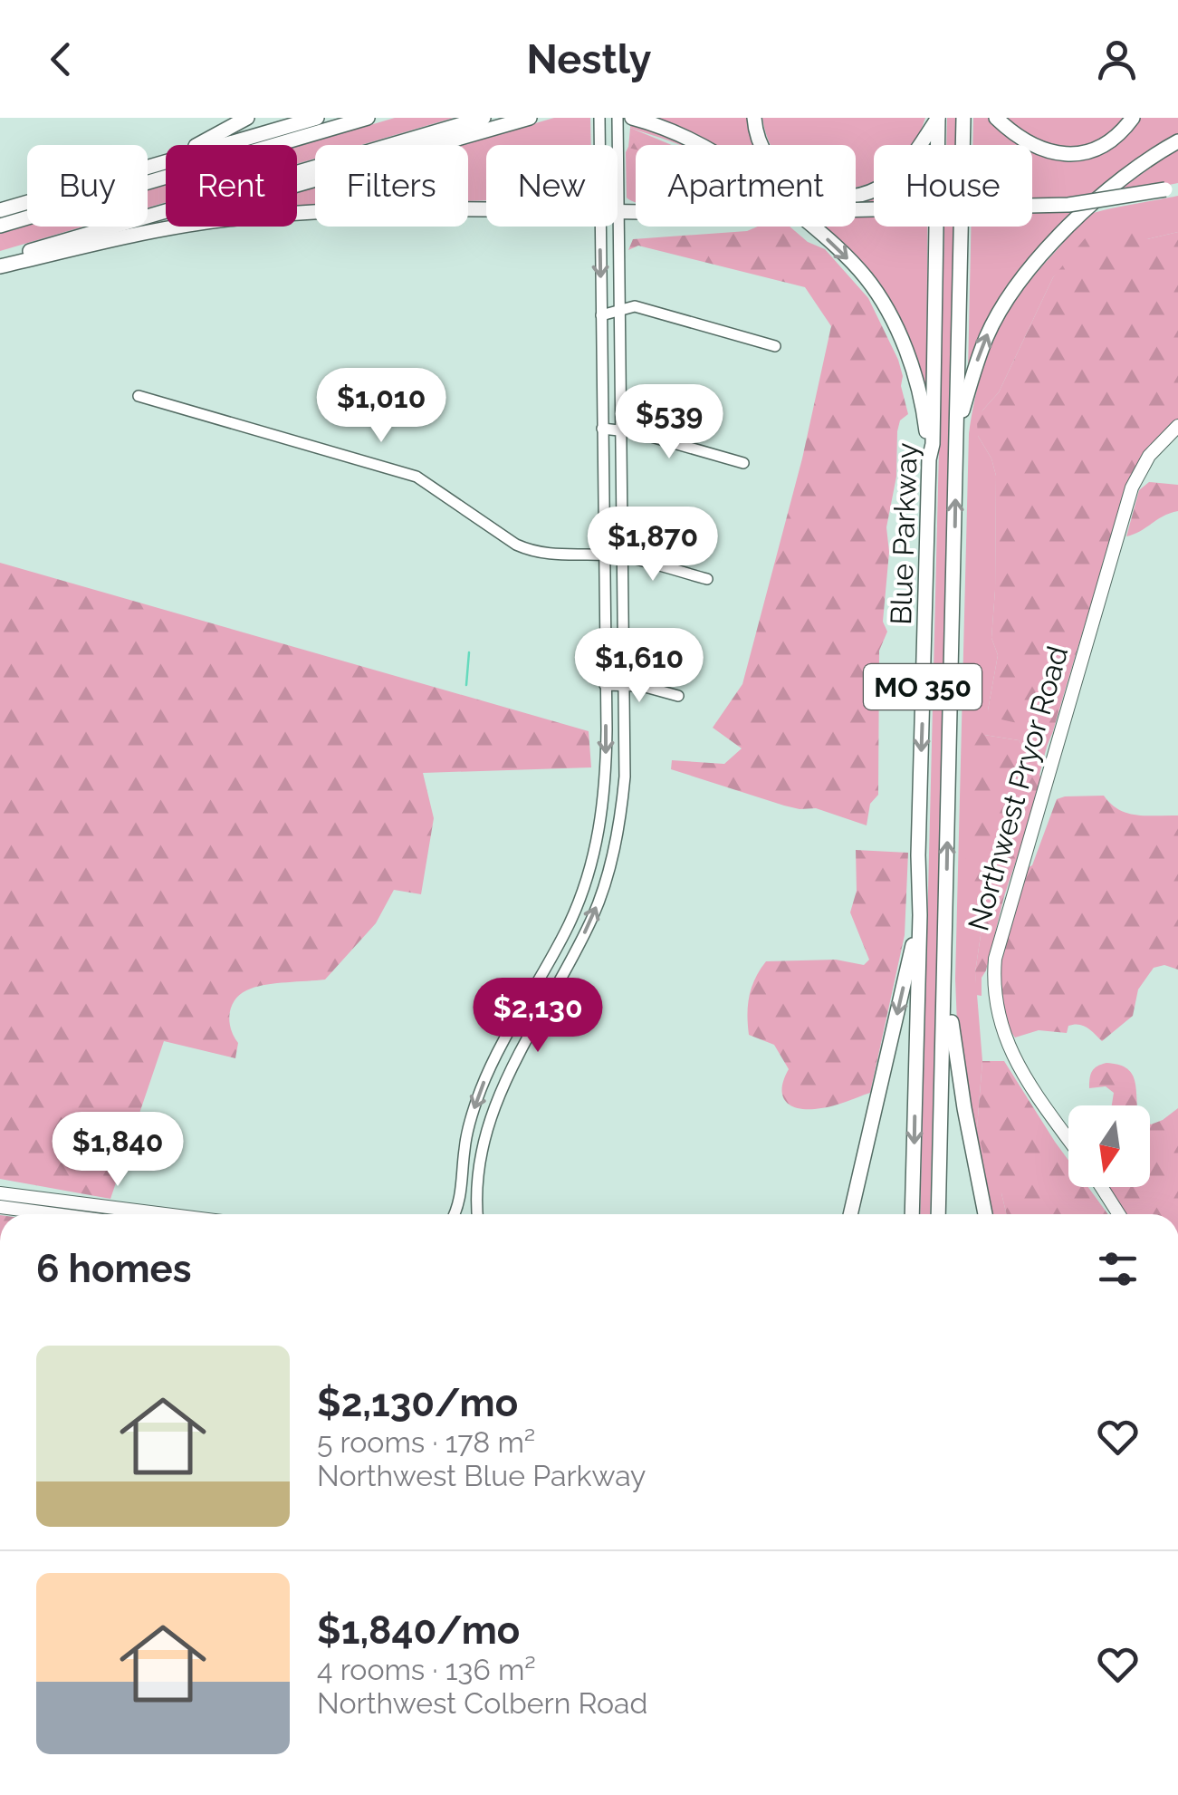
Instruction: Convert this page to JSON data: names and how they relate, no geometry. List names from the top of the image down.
{
  "streets": {
    "highway": ["Blue Parkway", "MO 350"],
    "main road": ["Northwest Pryor Road"]
  },
  "north": "bottom",
  "page": {
    "header": "Nestly",
    "chip": [
      "Buy",
      "Rent",
      "Filters",
      "New",
      "Apartment",
      "House"
    ],
    "price": [
      "$1,010",
      "$539",
      "$1,870",
      "$1,610",
      "$2,130",
      "$1,840"
    ],
    "heading": "6 homes",
    "list": [
      {
        "name": "$2,130/mo",
        "note": "5 rooms · 178 m² · Northwest Blue Parkway"
      },
      {
        "name": "$1,840/mo",
        "note": "4 rooms · 136 m² · Northwest Colbern Road"
      }
    ]
  }
}
